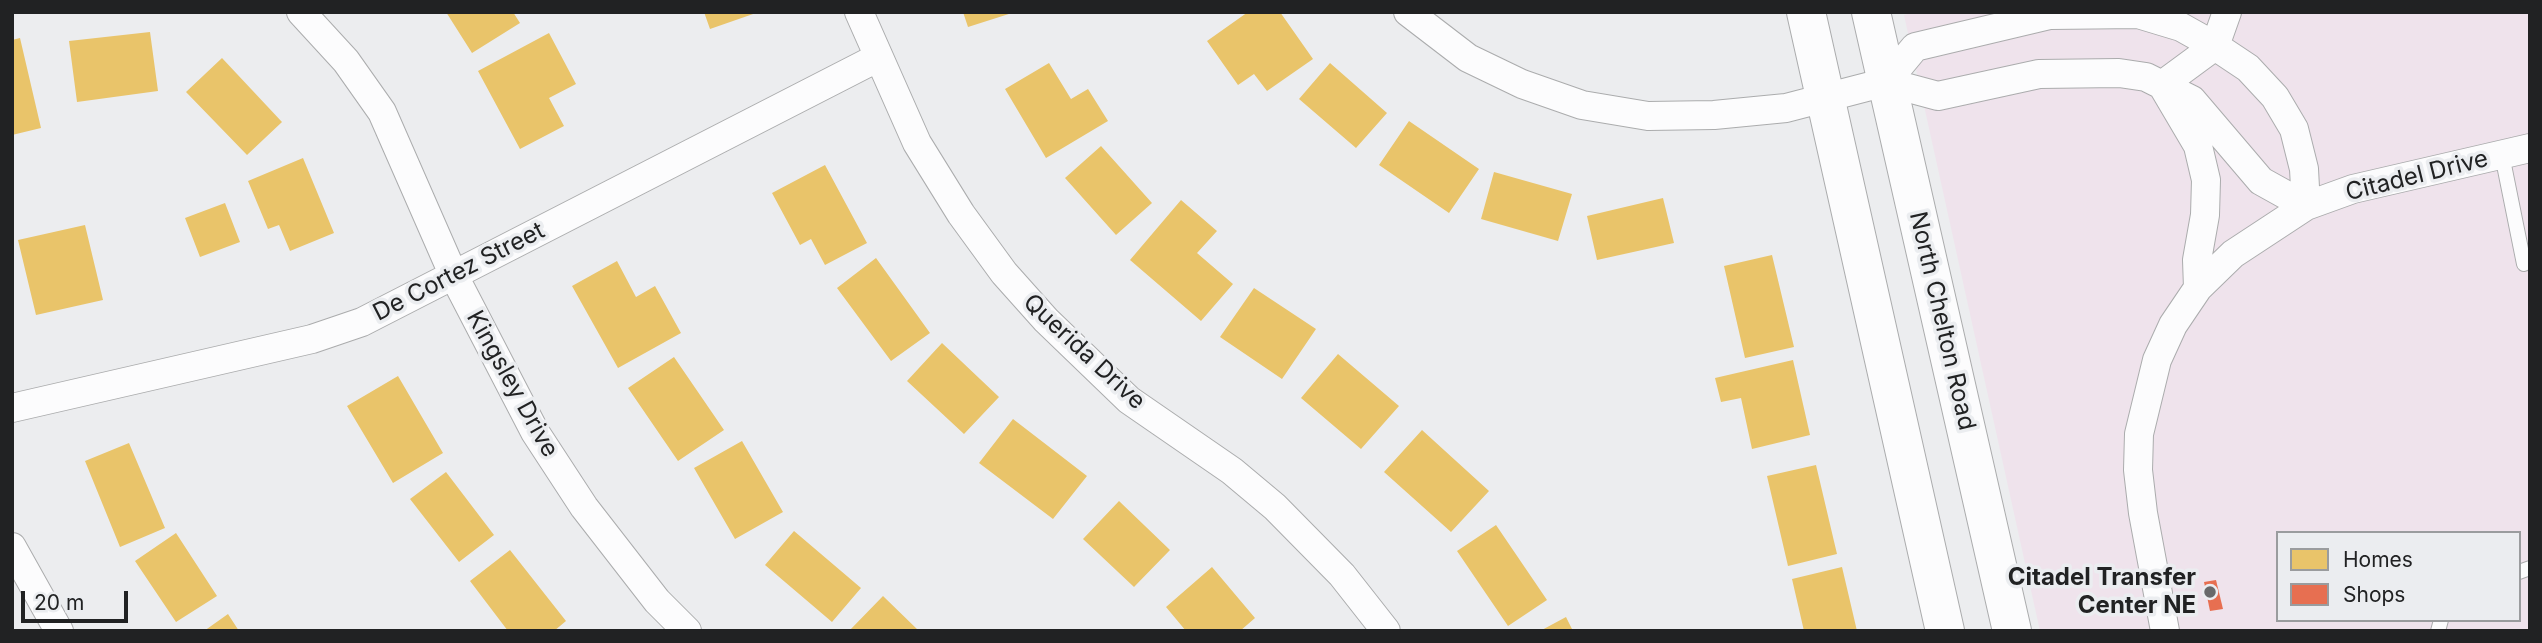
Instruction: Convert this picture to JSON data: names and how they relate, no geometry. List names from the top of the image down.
{
  "streets": {
    "main road": ["North Chelton Road"],
    "street": [
      "Citadel Drive",
      "De Cortez Street",
      "Querida Drive",
      "Kingsley Drive"
    ]
  },
  "crossings": [
    ["De Cortez Street", "Querida Drive"],
    ["De Cortez Street", "Kingsley Drive"]
  ],
  "places": ["Citadel Transfer Center NE"],
  "legend": ["Homes", "Shops"],
  "scale_bar": "20 m"
}
